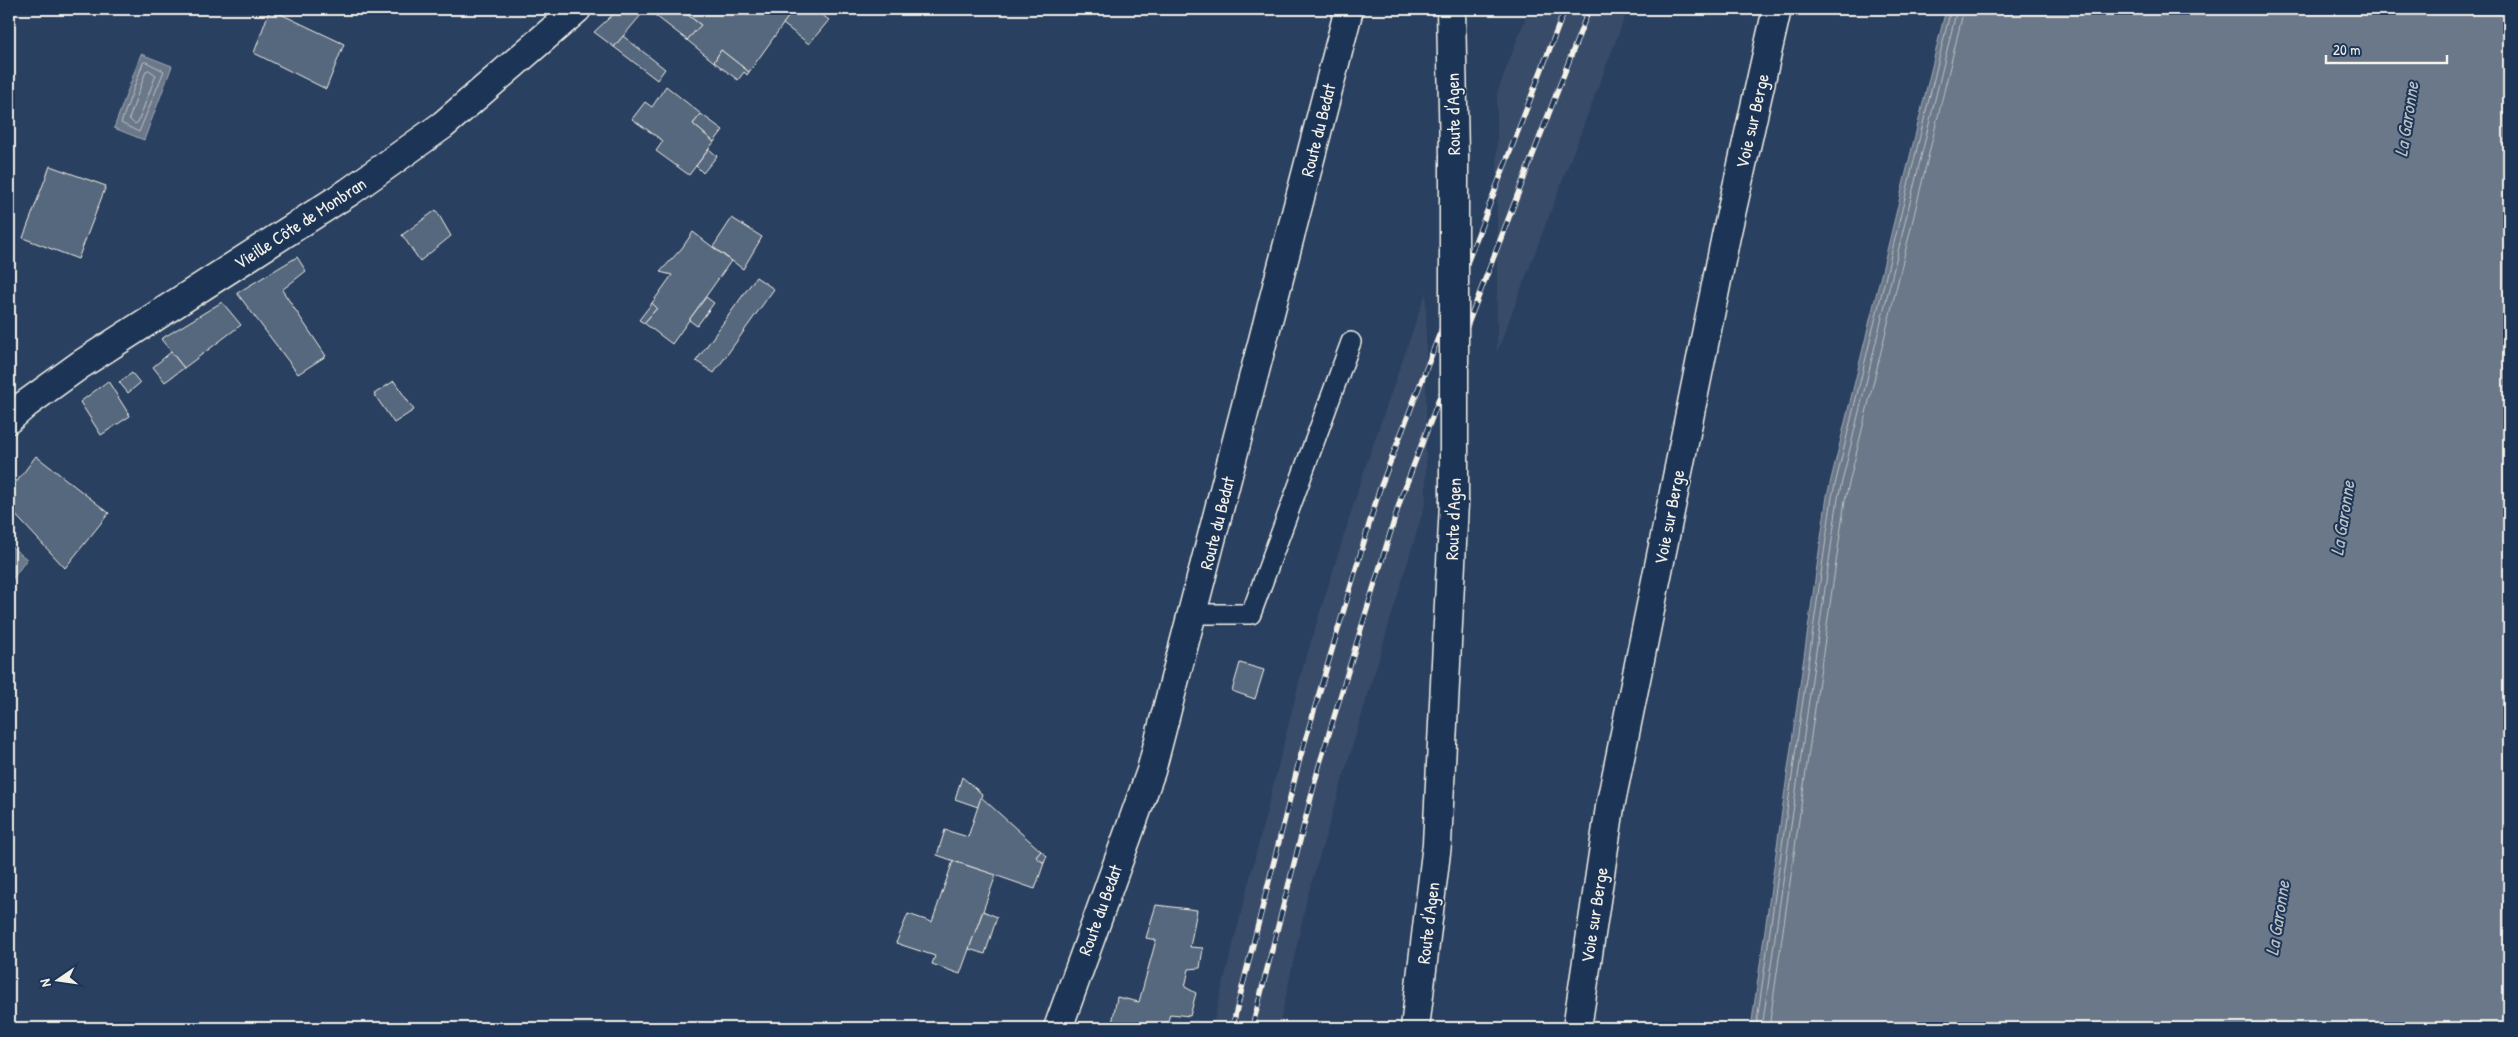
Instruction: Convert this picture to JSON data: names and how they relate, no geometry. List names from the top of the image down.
{
  "streets": {
    "main road": [
      "Route d'Agen",
      "Voie sur Berge",
      "Route du Bedat",
      "Vieille Côte de Monbran"
    ]
  },
  "water": ["La Garonne"],
  "scale_bar": "20 m",
  "north": "left"
}
